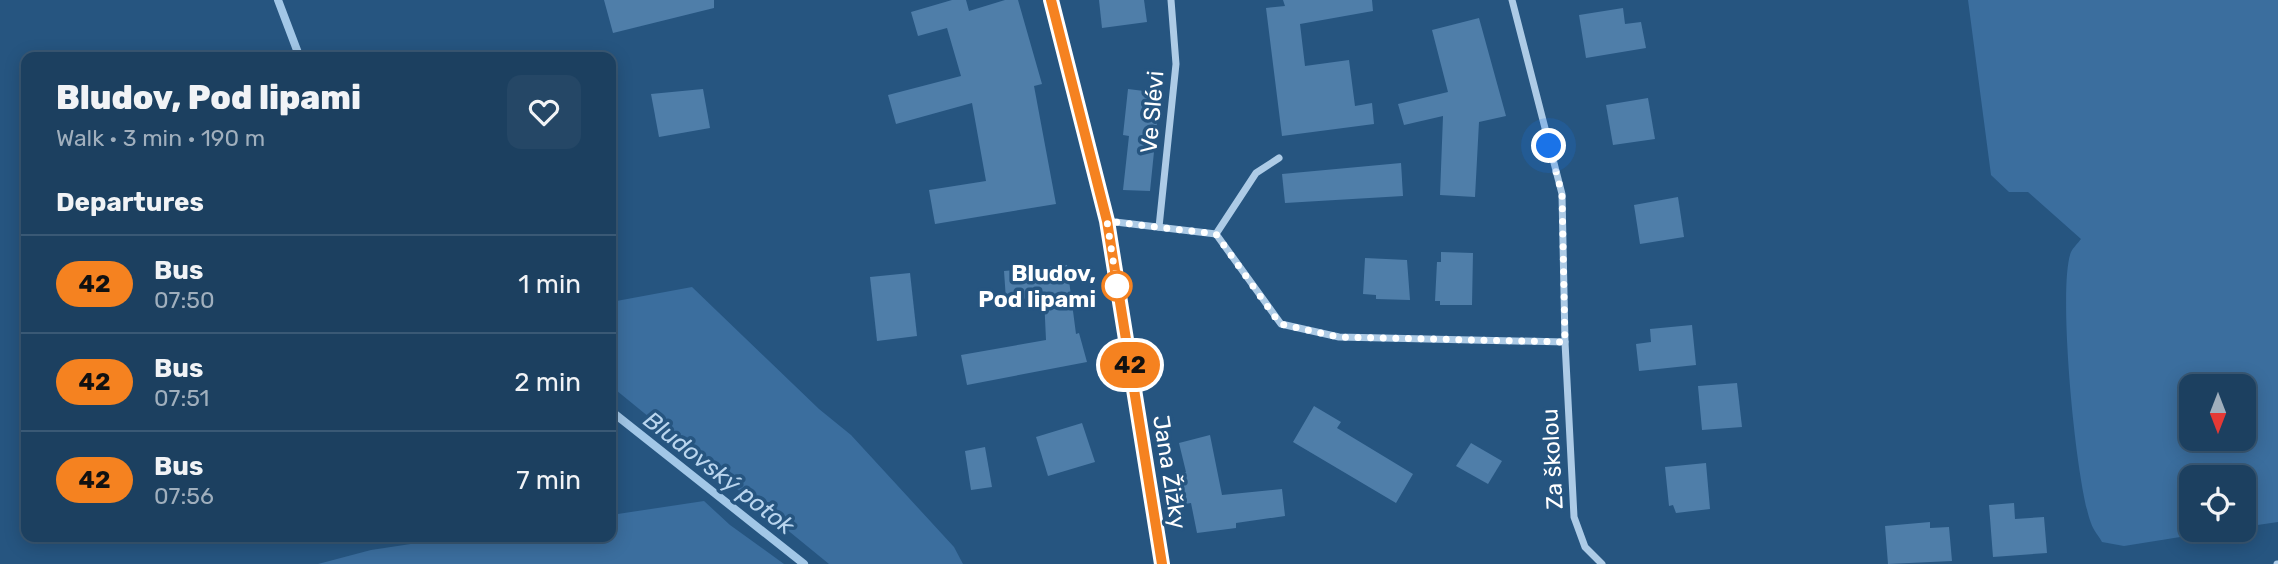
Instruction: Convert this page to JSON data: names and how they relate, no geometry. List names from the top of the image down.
{
  "streets": {
    "street": ["Ve Slévi", "Za školou", "Jana Žižky"]
  },
  "water": ["Bludovský potok"],
  "places": ["Bludov, Pod lipami"],
  "lines": ["bus line 42"],
  "north": "bottom",
  "page": {
    "on_map": "42",
    "heading": [
      ["Bludov, Pod lipami", "Walk · 3 min · 190 m"],
      "Departures"
    ],
    "list": [
      {
        "mark": "42",
        "name": "Bus",
        "note": "07:50",
        "value": "1 min"
      },
      {
        "mark": "42",
        "name": "Bus",
        "note": "07:51",
        "value": "2 min"
      },
      {
        "mark": "42",
        "name": "Bus",
        "note": "07:56",
        "value": "7 min"
      }
    ]
  }
}
